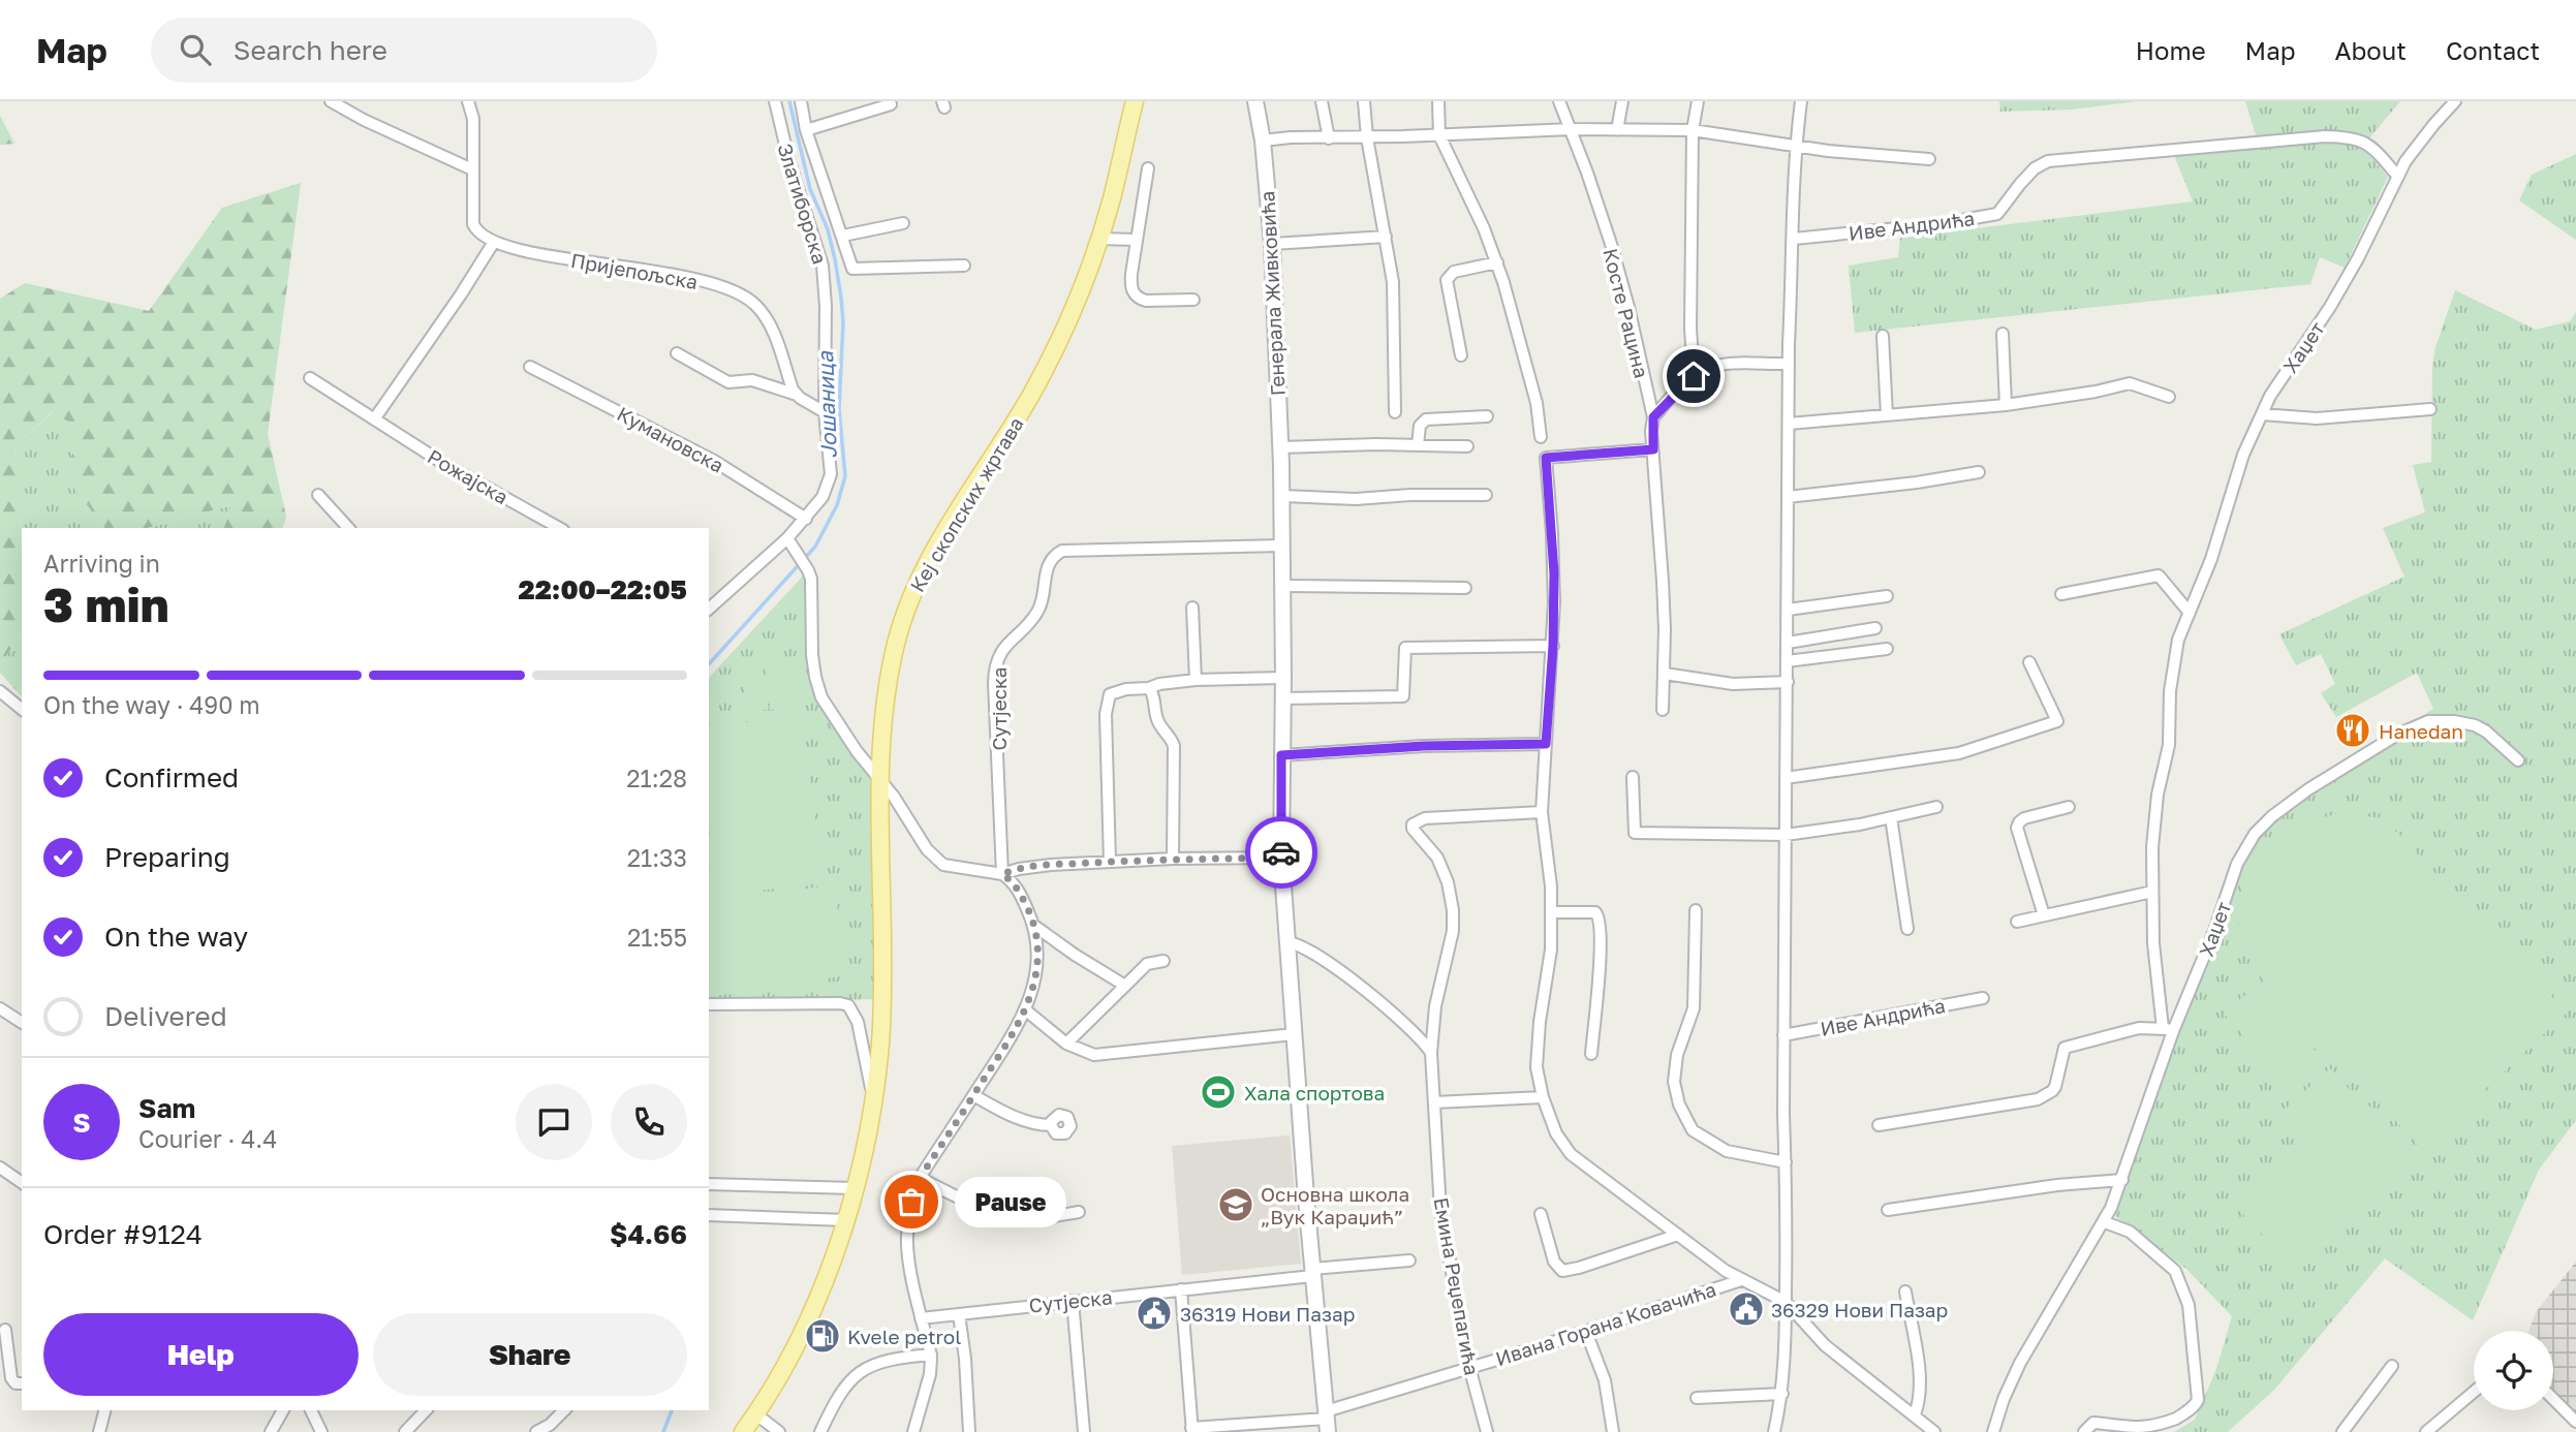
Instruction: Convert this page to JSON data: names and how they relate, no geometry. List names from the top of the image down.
{
  "streets": {
    "main road": ["Кеј скопских жртава"],
    "street": [
      "Златиборска",
      "Иве Андрића",
      "Пријепољска",
      "Генерала Живковића",
      "Косте Рацина",
      "Хаџет",
      "Кумановска",
      "Рожајска",
      "Сутјеска",
      "Емина Реџепагића",
      "Ивана Горана Ковачића"
    ]
  },
  "crossings": [
    ["Иве Андрића", "Хаџет"],
    ["Генерала Живковића", "Сутјеска"],
    ["Емина Реџепагића", "Ивана Горана Ковачића"]
  ],
  "water": ["Јошаница"],
  "places": {
    "restaurant": ["Hanedan"],
    "sports": ["Хала спортова"],
    "other": ["Pause"],
    "school or university": ["Основна школа „Вук Караџић”"],
    "public building": ["36329 Нови Пазар", "36319 Нови Пазар"],
    "fuel station": ["Kvele petrol"]
  },
  "page": {
    "header": "Map",
    "search": "Search here",
    "nav": [
      "Home",
      "Map",
      "About",
      "Contact"
    ],
    "heading": ["3 min", "Arriving in", "22:00–22:05"],
    "panel": [
      "Sam",
      "Courier · 4.4",
      "Order #9124",
      "$4.66"
    ],
    "bar": "On the way · 490 m",
    "list": [
      ["Confirmed", "21:28"],
      ["Preparing", "21:33"],
      ["On the way", "21:55"],
      "Delivered"
    ],
    "round": "S",
    "bubble": "Pause",
    "buttons": ["Help", "Share"]
  }
}
